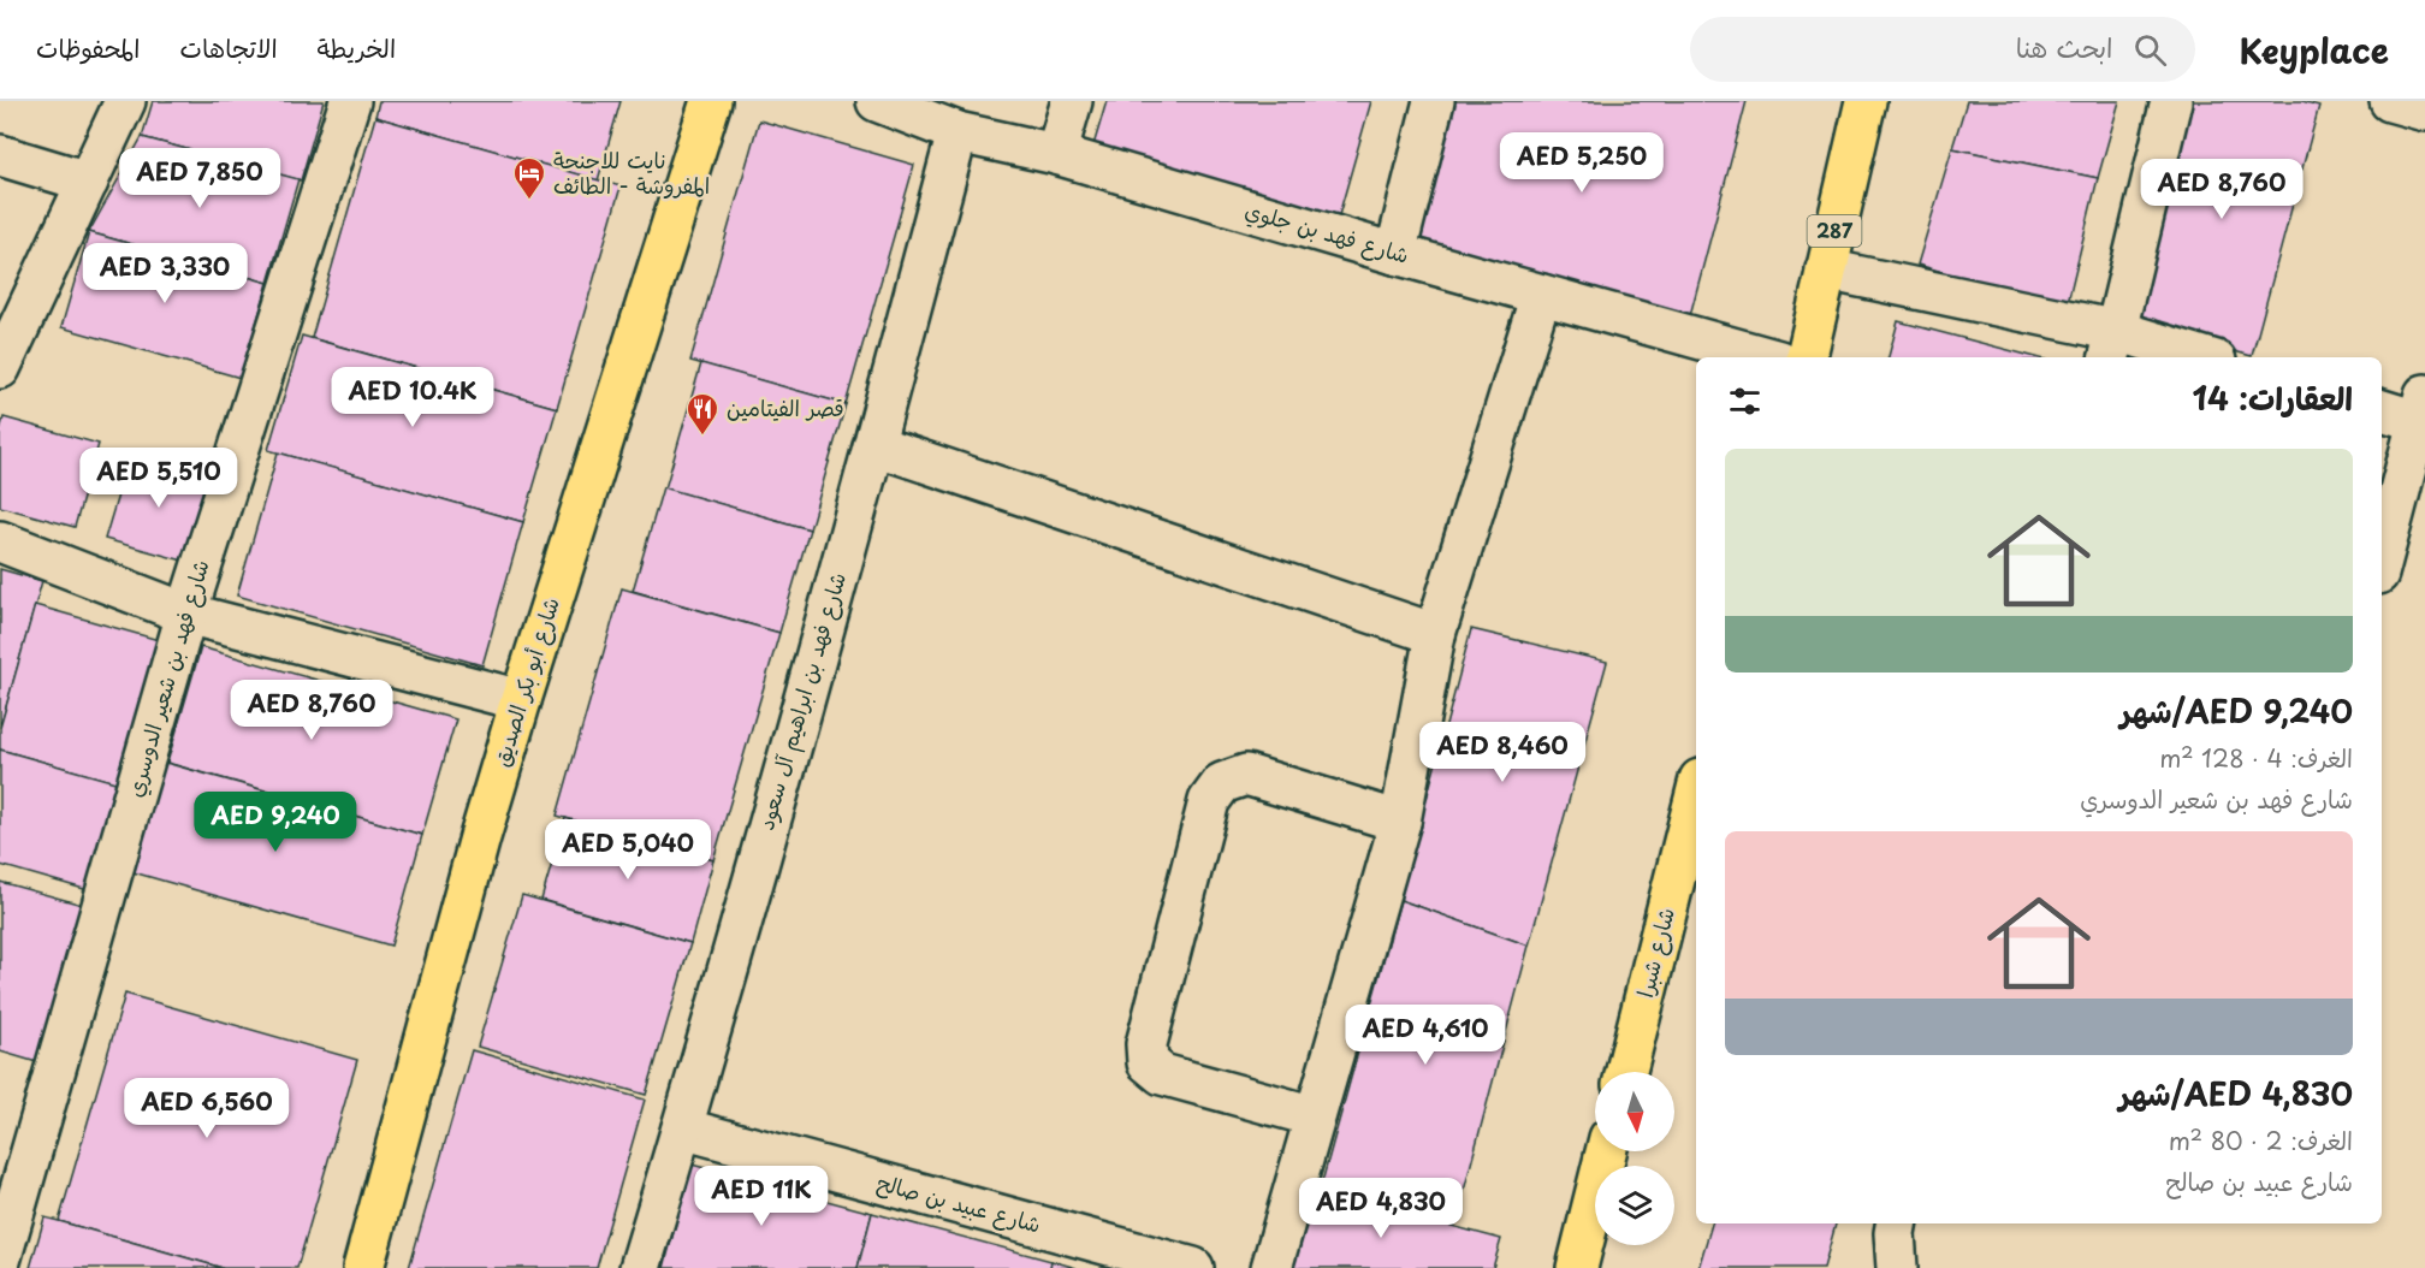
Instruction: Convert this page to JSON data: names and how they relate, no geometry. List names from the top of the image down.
{
  "streets": {
    "main road": ["287", "شارع أبو بكر الصديق", "شارع شبرا"],
    "street": [
      "شارع فهد بن جلوي",
      "شارع فهد بن شعير الدوسري",
      "شارع فهد بن ابراهيم آل سعود",
      "شارع عبيد بن صالح"
    ]
  },
  "crossings": [
    ["شارع فهد بن جلوي", "شارع فهد بن ابراهيم آل سعود"],
    ["شارع فهد بن ابراهيم آل سعود", "شارع عبيد بن صالح"]
  ],
  "places": {
    "hotel": ["نايت للاجنحة المفروشة - الطائف"],
    "restaurant": ["قصر الفيتامين"]
  },
  "north": "bottom",
  "page": {
    "header": "Keyplace",
    "search": "ابحث هنا",
    "nav": ["الخريطة", "الاتجاهات", "المحفوظات"],
    "price": [
      "AED 5,250",
      "AED 7,850",
      "AED 8,760",
      "AED 3,330",
      "AED 10.4K",
      "AED 5,510",
      "AED 8,760",
      "AED 8,460",
      "AED 9,240",
      "AED 5,040",
      "AED 4,610",
      "AED 6,560",
      "AED 11K",
      "AED 4,830"
    ],
    "heading": "العقارات: 14",
    "list": [
      {
        "name": "AED 9,240/شهر",
        "note": "الغرف: 4 · 128 m² · شارع فهد بن شعير الدوسري"
      },
      {
        "name": "AED 4,830/شهر",
        "note": "الغرف: 2 · 80 m² · شارع عبيد بن صالح"
      }
    ]
  }
}
